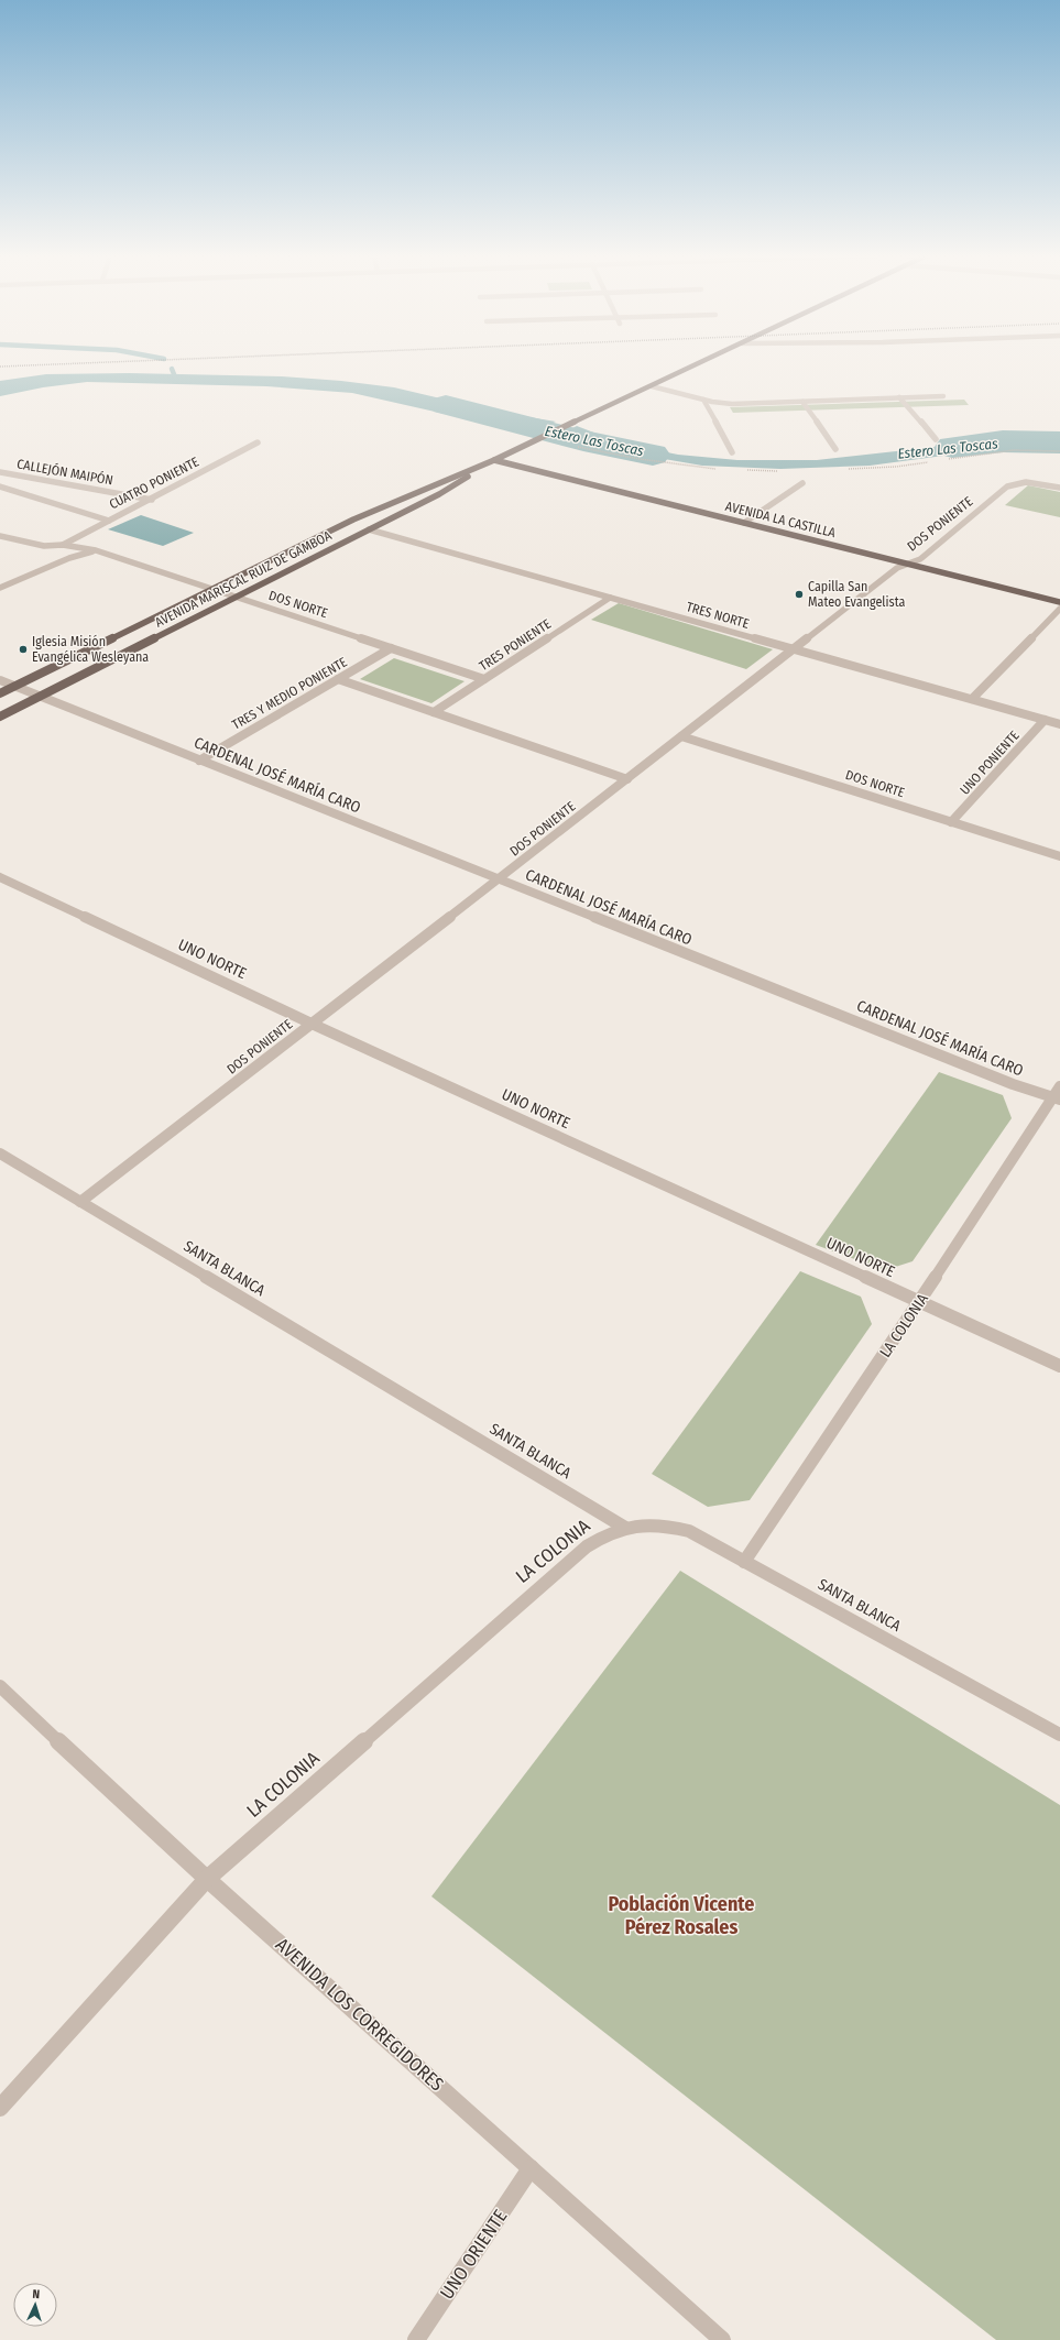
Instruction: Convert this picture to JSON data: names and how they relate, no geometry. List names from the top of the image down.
{
  "streets": {
    "main road": ["AVENIDA LA CASTILLA", "AVENIDA MARISCAL RUIZ DE GAMBOA"],
    "street": [
      "CALLEJÓN MAIPÓN",
      "CUATRO PONIENTE",
      "DOS PONIENTE",
      "DOS NORTE",
      "TRES NORTE",
      "TRES PONIENTE",
      "TRES Y MEDIO PONIENTE",
      "UNO PONIENTE",
      "CARDENAL JOSÉ MARÍA CARO",
      "UNO NORTE",
      "SANTA BLANCA",
      "LA COLONIA",
      "AVENIDA LOS CORREGIDORES",
      "UNO ORIENTE"
    ]
  },
  "crossings": [
    ["CALLEJÓN MAIPÓN", "CUATRO PONIENTE"],
    ["CUATRO PONIENTE", "DOS NORTE"],
    ["AVENIDA LA CASTILLA", "DOS PONIENTE"],
    ["AVENIDA LA CASTILLA", "AVENIDA MARISCAL RUIZ DE GAMBOA"],
    ["DOS PONIENTE", "DOS NORTE"],
    ["DOS PONIENTE", "TRES NORTE"],
    ["DOS PONIENTE", "CARDENAL JOSÉ MARÍA CARO"],
    ["DOS PONIENTE", "UNO NORTE"],
    ["DOS PONIENTE", "SANTA BLANCA"],
    ["AVENIDA MARISCAL RUIZ DE GAMBOA", "DOS NORTE"],
    ["AVENIDA MARISCAL RUIZ DE GAMBOA", "TRES NORTE"],
    ["AVENIDA MARISCAL RUIZ DE GAMBOA", "CARDENAL JOSÉ MARÍA CARO"],
    ["DOS NORTE", "TRES PONIENTE"],
    ["DOS NORTE", "TRES Y MEDIO PONIENTE"],
    ["DOS NORTE", "UNO PONIENTE"],
    ["TRES NORTE", "TRES PONIENTE"],
    ["TRES NORTE", "UNO PONIENTE"],
    ["TRES Y MEDIO PONIENTE", "CARDENAL JOSÉ MARÍA CARO"],
    ["CARDENAL JOSÉ MARÍA CARO", "LA COLONIA"],
    ["UNO NORTE", "LA COLONIA"],
    ["SANTA BLANCA", "LA COLONIA"],
    ["LA COLONIA", "AVENIDA LOS CORREGIDORES"],
    ["AVENIDA LOS CORREGIDORES", "UNO ORIENTE"]
  ],
  "districts": ["Población Vicente Pérez Rosales"],
  "water": ["Estero Las Toscas"],
  "places": ["Capilla San Mateo Evangelista", "Iglesia Misión Evangélica Wesleyana"],
  "north": "top"
}
